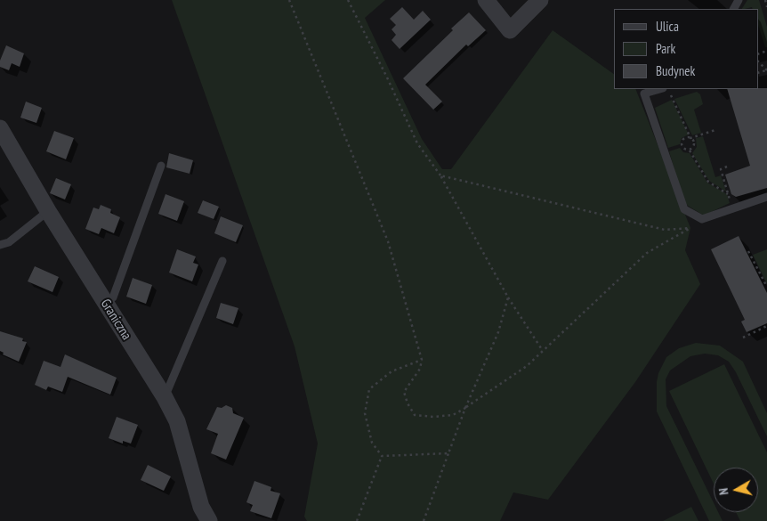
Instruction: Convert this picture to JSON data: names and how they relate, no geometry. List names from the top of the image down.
{
  "streets": {
    "street": ["Graniczna"]
  },
  "legend": ["Ulica", "Park", "Budynek"],
  "north": "left"
}
